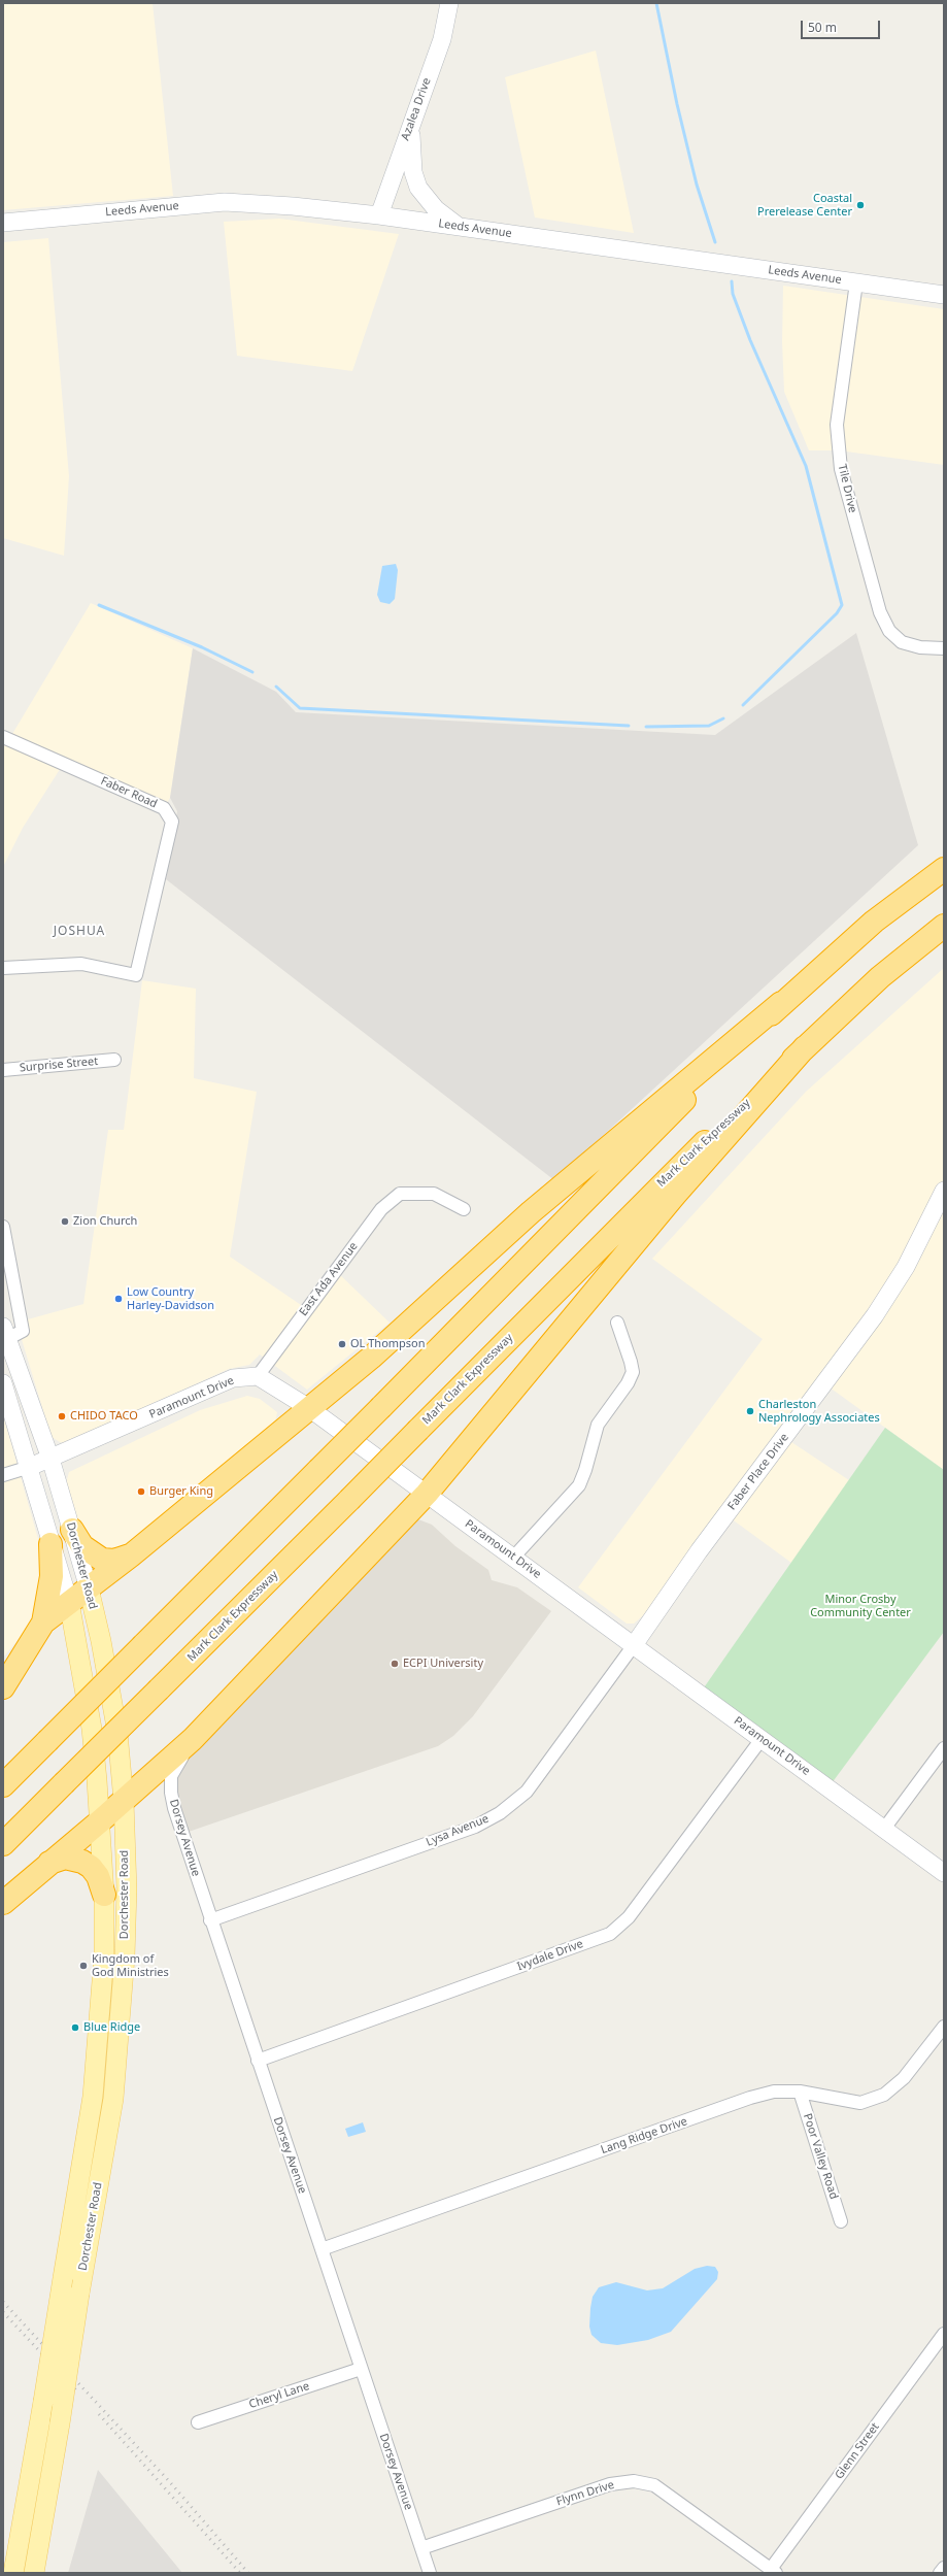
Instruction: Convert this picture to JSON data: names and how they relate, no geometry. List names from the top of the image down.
{
  "streets": {
    "highway": ["Mark Clark Expressway"],
    "main road": ["Dorchester Road"],
    "street": [
      "Azalea Drive",
      "Leeds Avenue",
      "Tile Drive",
      "Faber Road",
      "Surprise Street",
      "East Ada Avenue",
      "Paramount Drive",
      "Faber Place Drive",
      "Lysa Avenue",
      "Dorsey Avenue",
      "Ivydale Drive",
      "Lang Ridge Drive",
      "Poor Valley Road",
      "Cheryl Lane",
      "Glenn Street",
      "Flynn Drive"
    ]
  },
  "crossings": [
    ["Azalea Drive", "Leeds Avenue"],
    ["Leeds Avenue", "Tile Drive"],
    ["East Ada Avenue", "Paramount Drive"],
    ["Paramount Drive", "Faber Place Drive"],
    ["Paramount Drive", "Dorchester Road"],
    ["Paramount Drive", "Lysa Avenue"],
    ["Paramount Drive", "Ivydale Drive"],
    ["Faber Place Drive", "Lysa Avenue"],
    ["Lysa Avenue", "Dorsey Avenue"],
    ["Dorsey Avenue", "Ivydale Drive"],
    ["Dorsey Avenue", "Lang Ridge Drive"],
    ["Dorsey Avenue", "Cheryl Lane"],
    ["Dorsey Avenue", "Flynn Drive"],
    ["Lang Ridge Drive", "Poor Valley Road"],
    ["Glenn Street", "Flynn Drive"]
  ],
  "districts": ["JOSHUA"],
  "parks": ["Minor Crosby Community Center"],
  "places": [
    "Coastal Prerelease Center",
    "Zion Church",
    "Low Country Harley-Davidson",
    "OL Thompson",
    "Charleston Nephrology Associates",
    "CHIDO TACO",
    "Burger King",
    "ECPI University",
    "Kingdom of God Ministries",
    "Blue Ridge"
  ],
  "scale_bar": "50 m"
}
